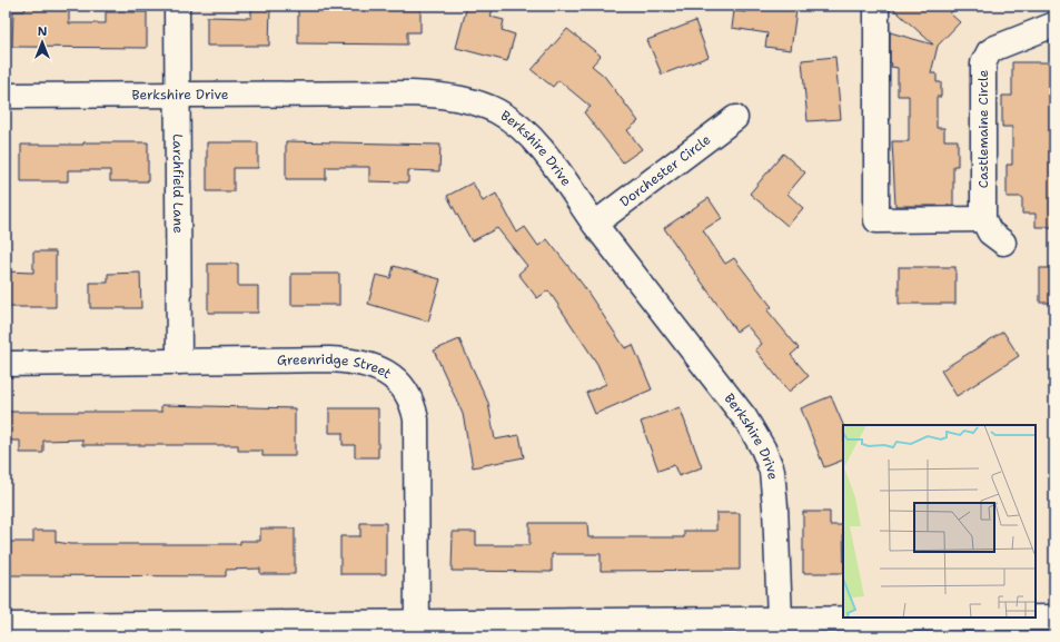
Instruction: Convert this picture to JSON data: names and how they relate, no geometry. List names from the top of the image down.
{
  "streets": {
    "street": [
      "Berkshire Drive",
      "Castlemaine Circle",
      "Dorchester Circle",
      "Larchfield Lane",
      "Greenridge Street"
    ]
  },
  "crossings": [
    ["Berkshire Drive", "Dorchester Circle"],
    ["Berkshire Drive", "Larchfield Lane"],
    ["Larchfield Lane", "Greenridge Street"]
  ],
  "north": "top"
}
